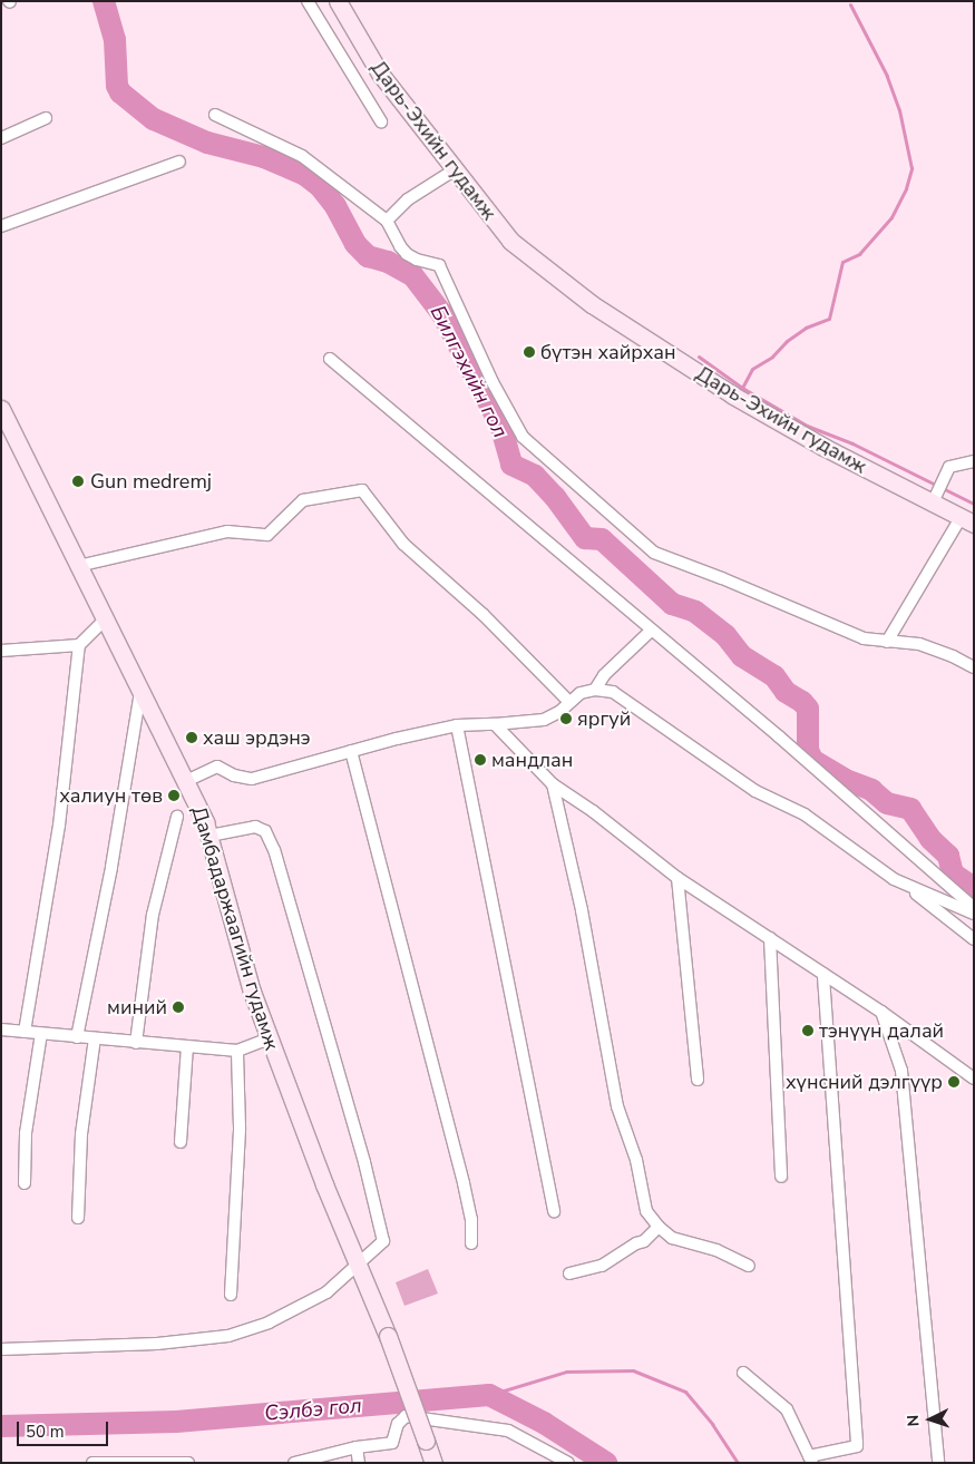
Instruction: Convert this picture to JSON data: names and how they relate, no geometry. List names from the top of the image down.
{
  "streets": {
    "main road": ["Дарь-Эхийн гудамж", "Дамбадаржаагийн гудамж"]
  },
  "water": ["Билгэхийн гол", "Сэлбэ гол"],
  "places": [
    "бүтэн хайрхан",
    "Gun medremj",
    "яргуй",
    "хаш эрдэнэ",
    "мандлан",
    "халиун төв",
    "миний",
    "тэнүүн далай",
    "хүнсний дэлгүүр"
  ],
  "scale_bar": "50 m",
  "north": "left"
}
